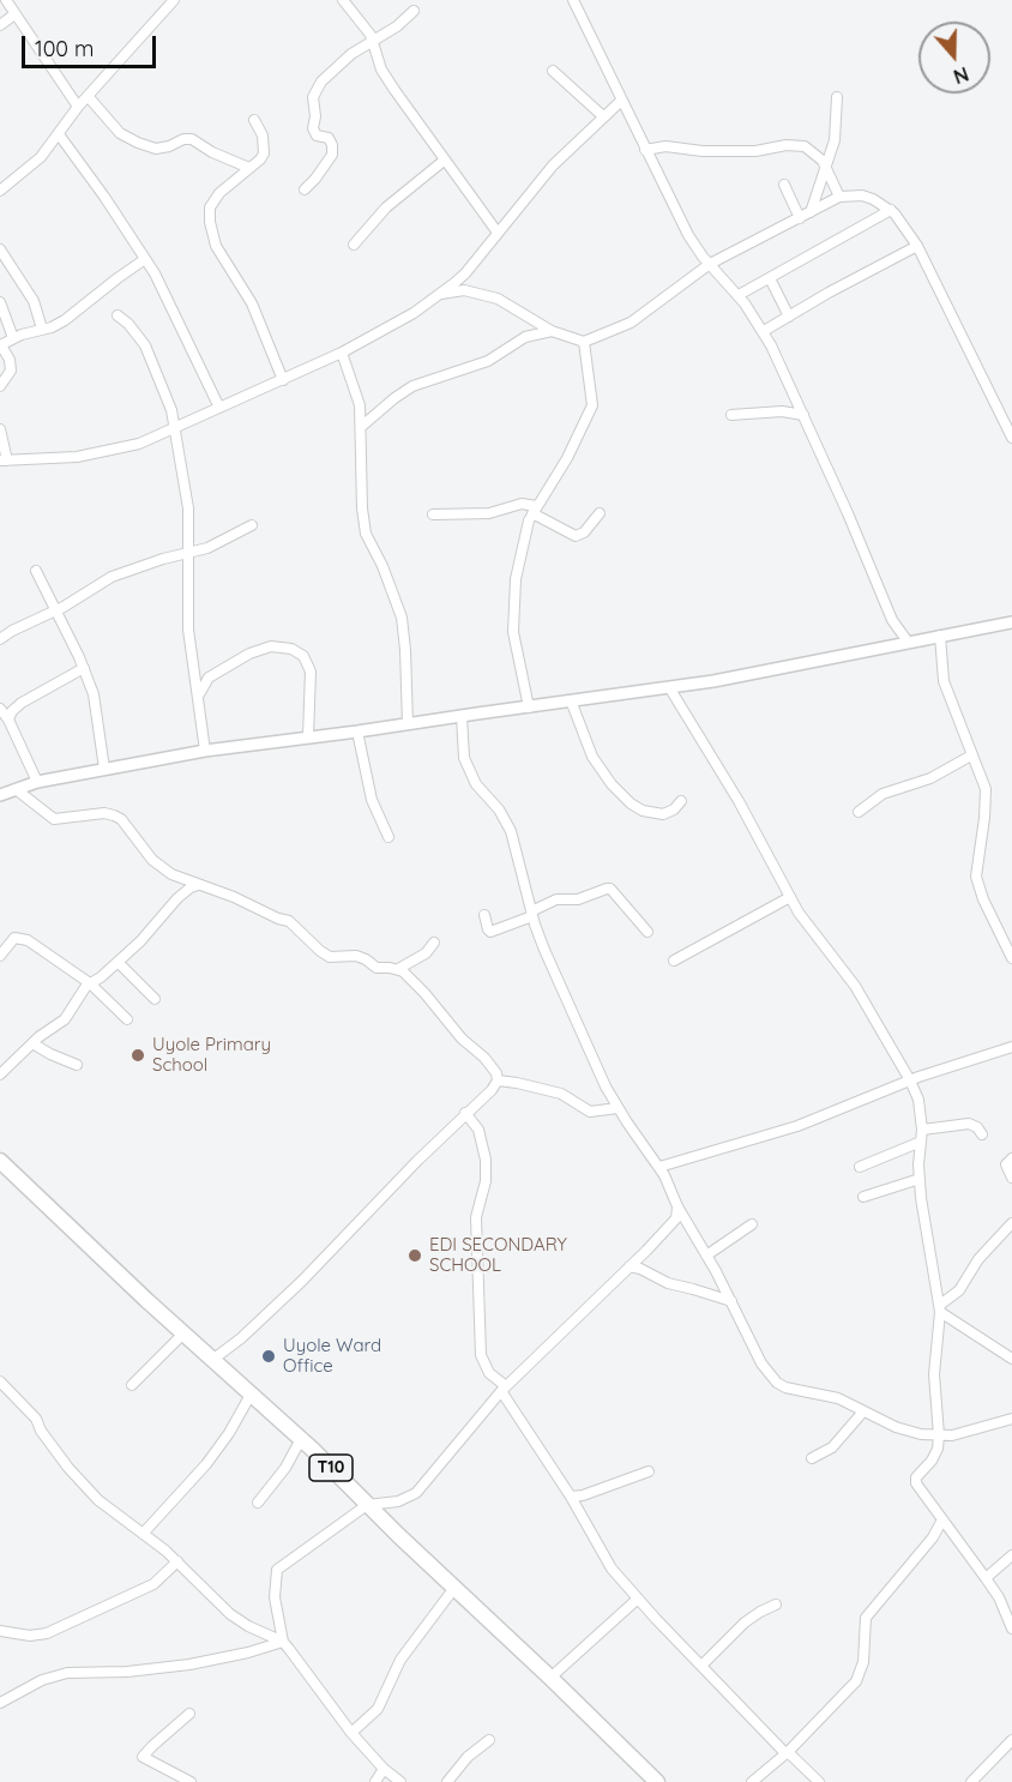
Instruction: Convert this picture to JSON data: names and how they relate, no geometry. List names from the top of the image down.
{
  "streets": {
    "highway": ["T10"]
  },
  "places": ["Uyole Primary School", "EDI SECONDARY SCHOOL", "Uyole Ward Office"],
  "scale_bar": "100 m",
  "north": "bottom"
}
